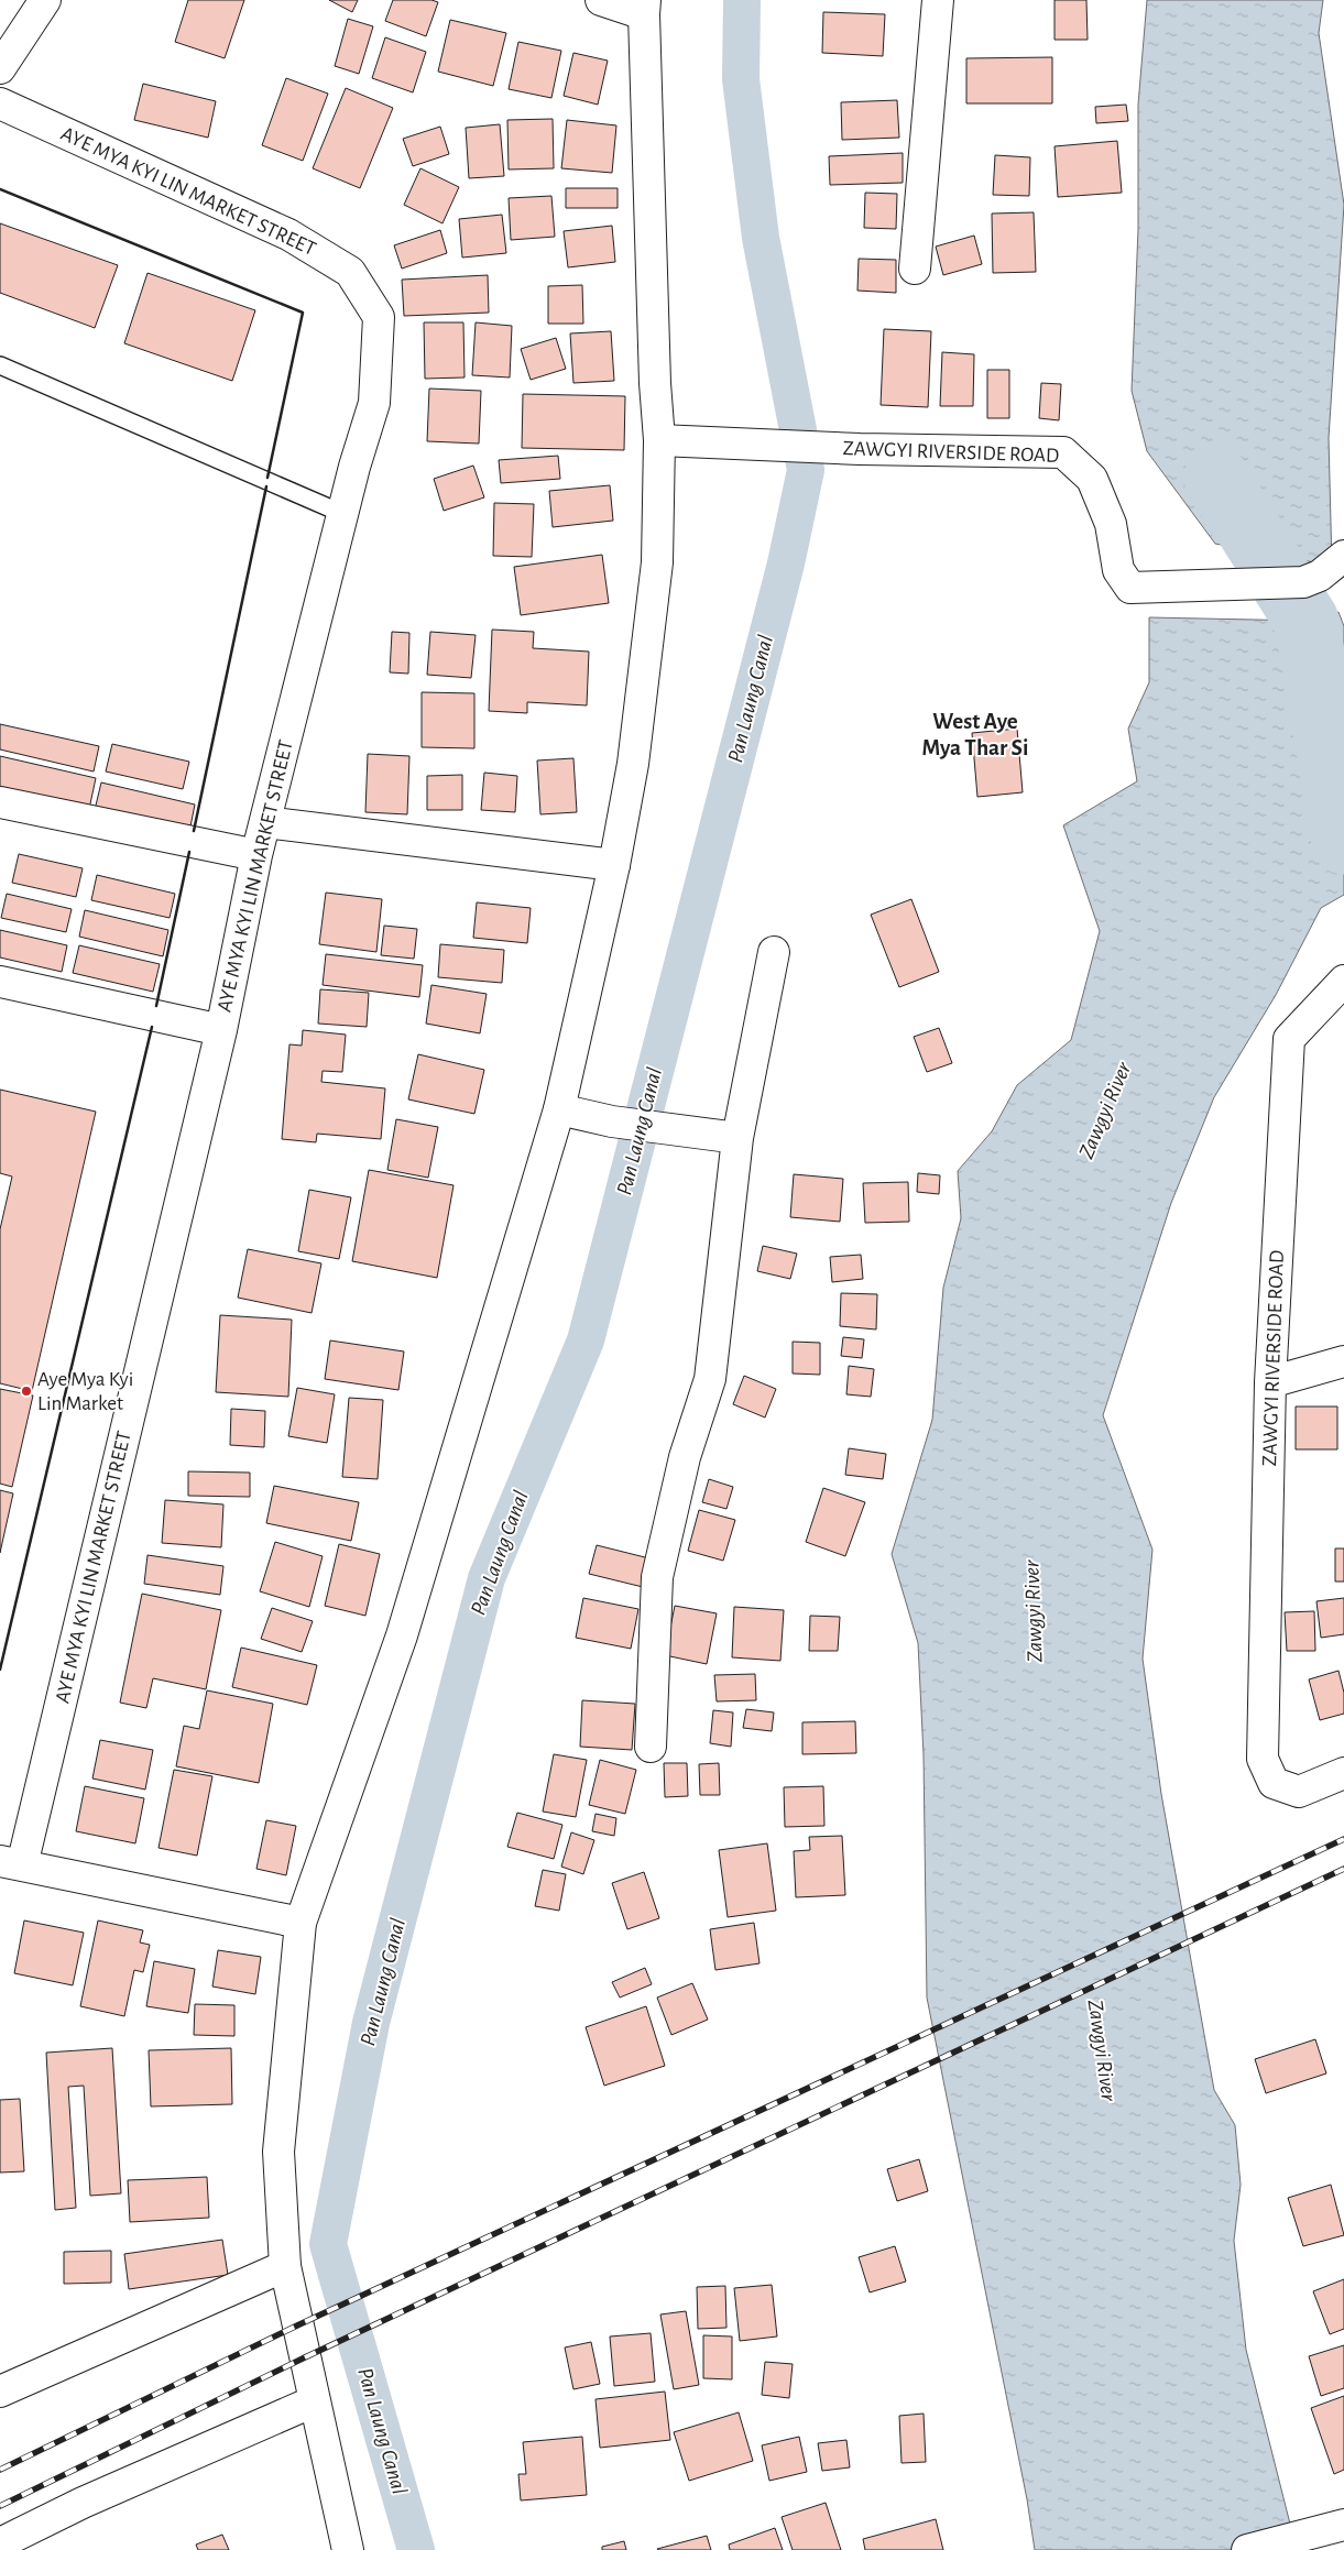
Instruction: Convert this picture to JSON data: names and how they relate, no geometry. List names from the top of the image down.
{
  "streets": {
    "main road": ["AYE MYA KYI LIN MARKET STREET", "ZAWGYI RIVERSIDE ROAD"]
  },
  "districts": ["West Aye Mya Thar Si"],
  "water": ["Pan Laung Canal", "Zawgyi River"],
  "places": ["Aye Mya Kyi Lin Market"]
}
